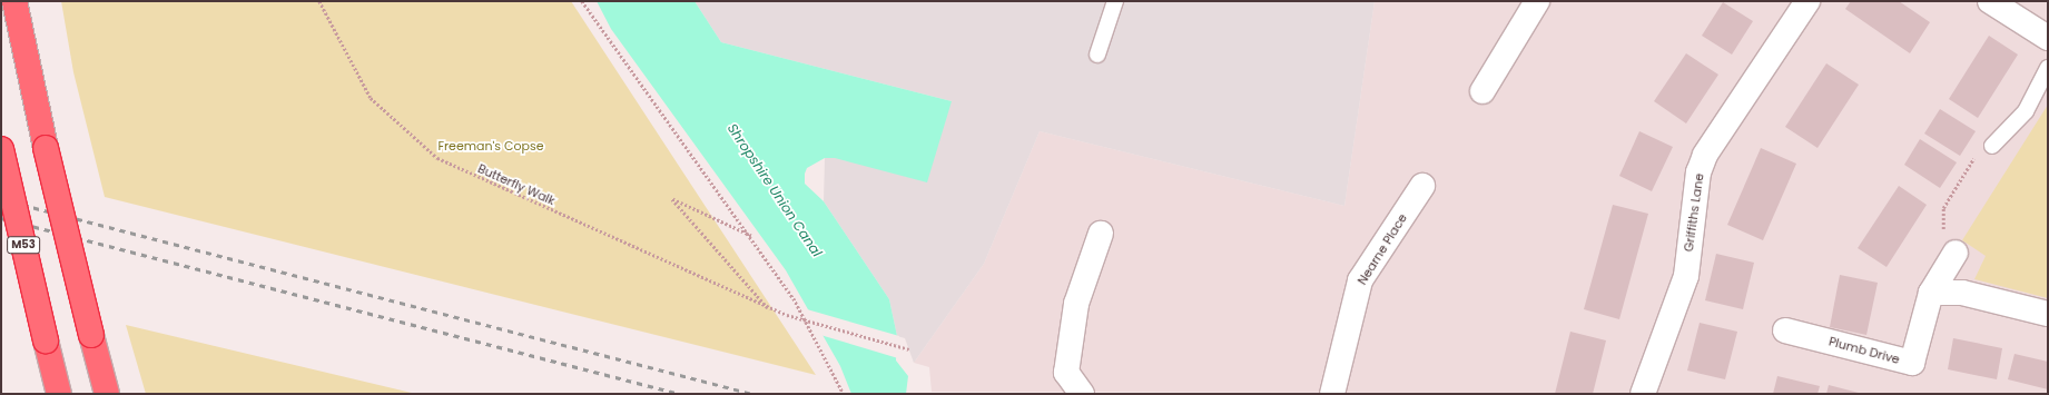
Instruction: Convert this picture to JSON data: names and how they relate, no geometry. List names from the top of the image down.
{
  "streets": {
    "highway": ["M53"],
    "street": ["Griffiths Lane", "Nearne Place", "Plumb Drive"],
    "path": ["Butterfly Walk"]
  },
  "water": ["Shropshire Union Canal"],
  "parks": ["Freeman's Copse"]
}
